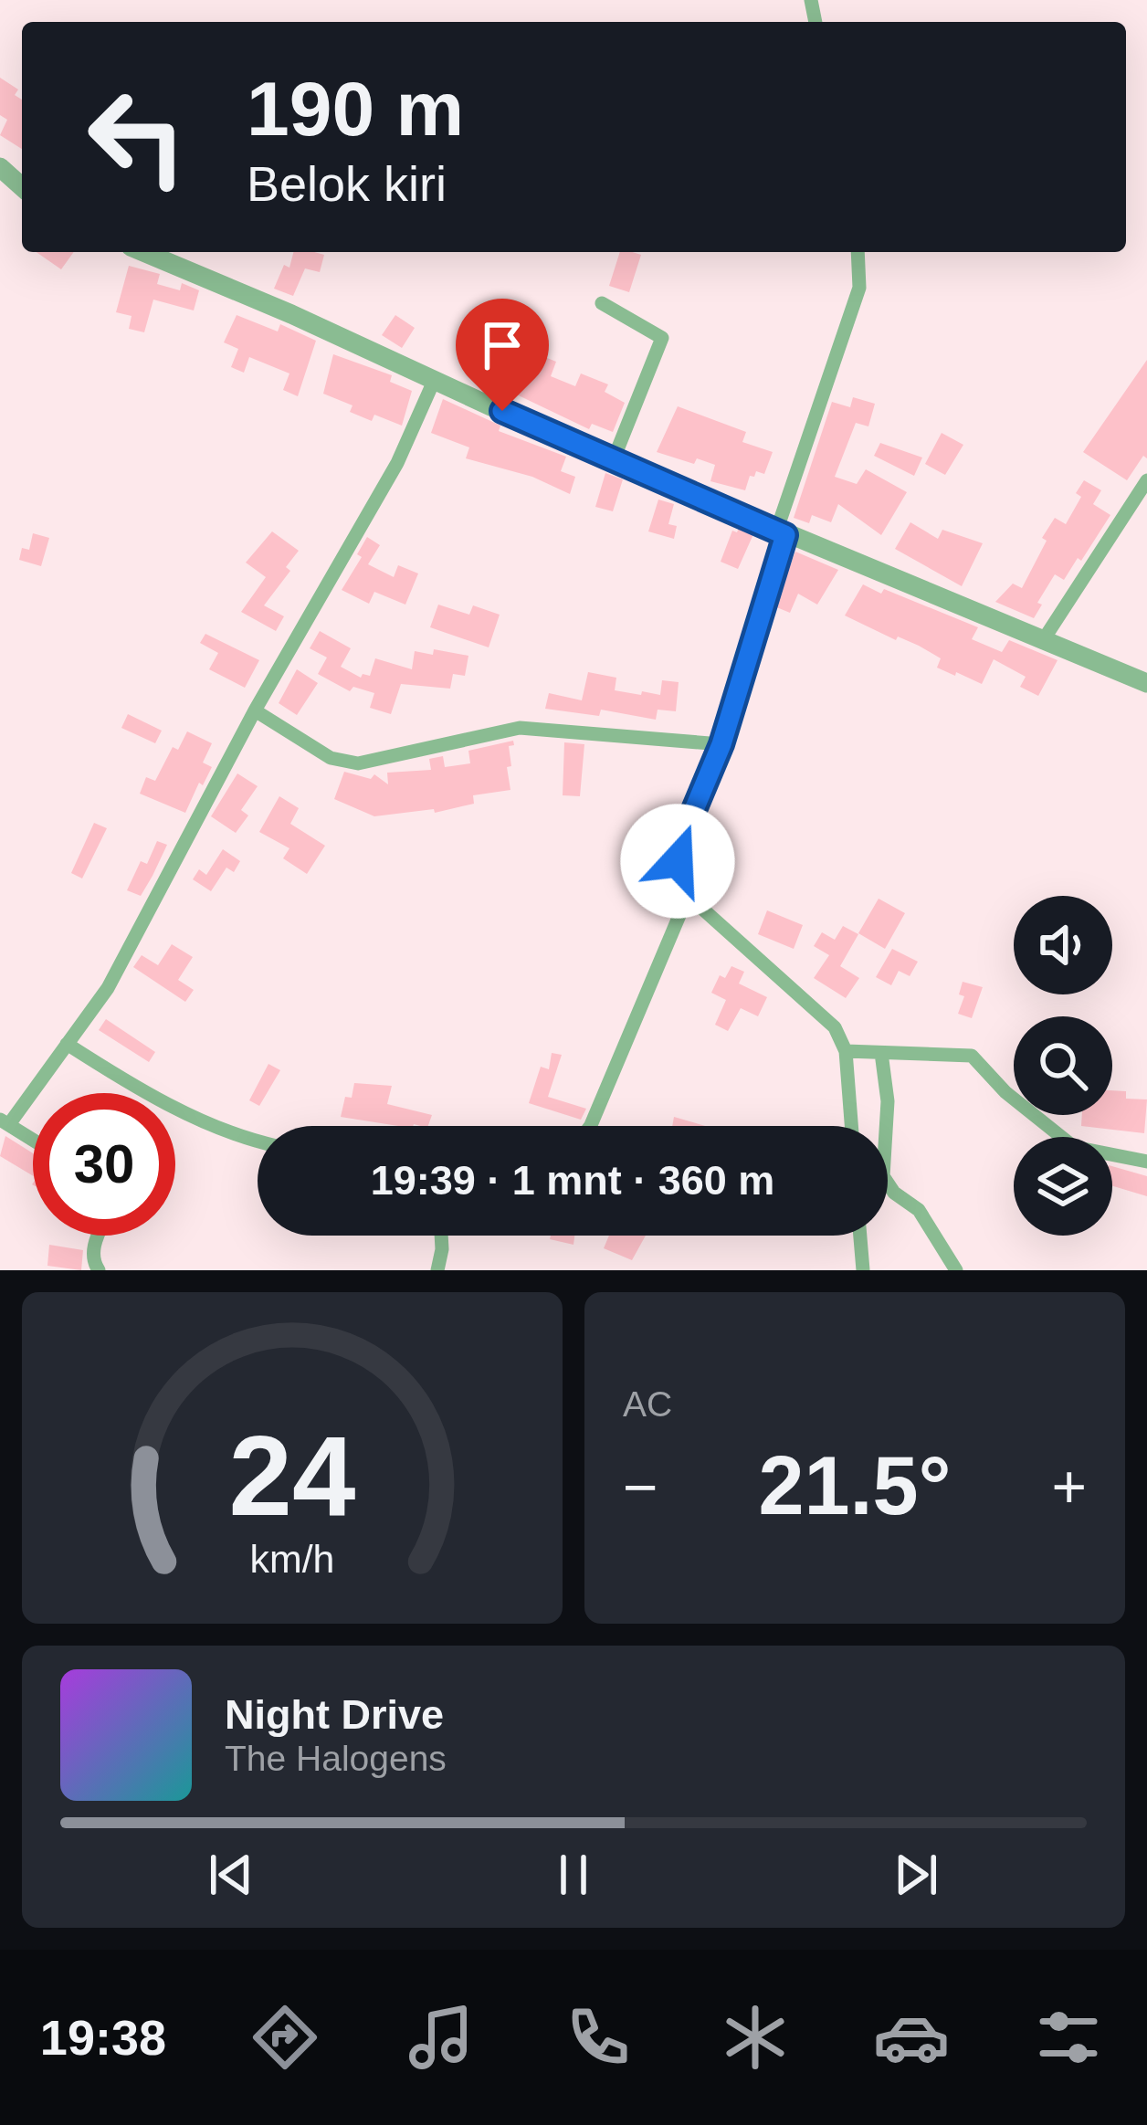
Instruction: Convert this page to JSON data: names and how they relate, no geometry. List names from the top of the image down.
{
  "page": {
    "turn": ["190 m", "Belok kiri"],
    "limit": "30",
    "trip": "19:39 · 1 mnt · 360 m",
    "tile": "AC",
    "heat": ["−", "21.5°", "+"],
    "song": ["Night Drive", "The Halogens"],
    "tabs": "19:38",
    "gauge": ["24", "km/h"]
  }
}
